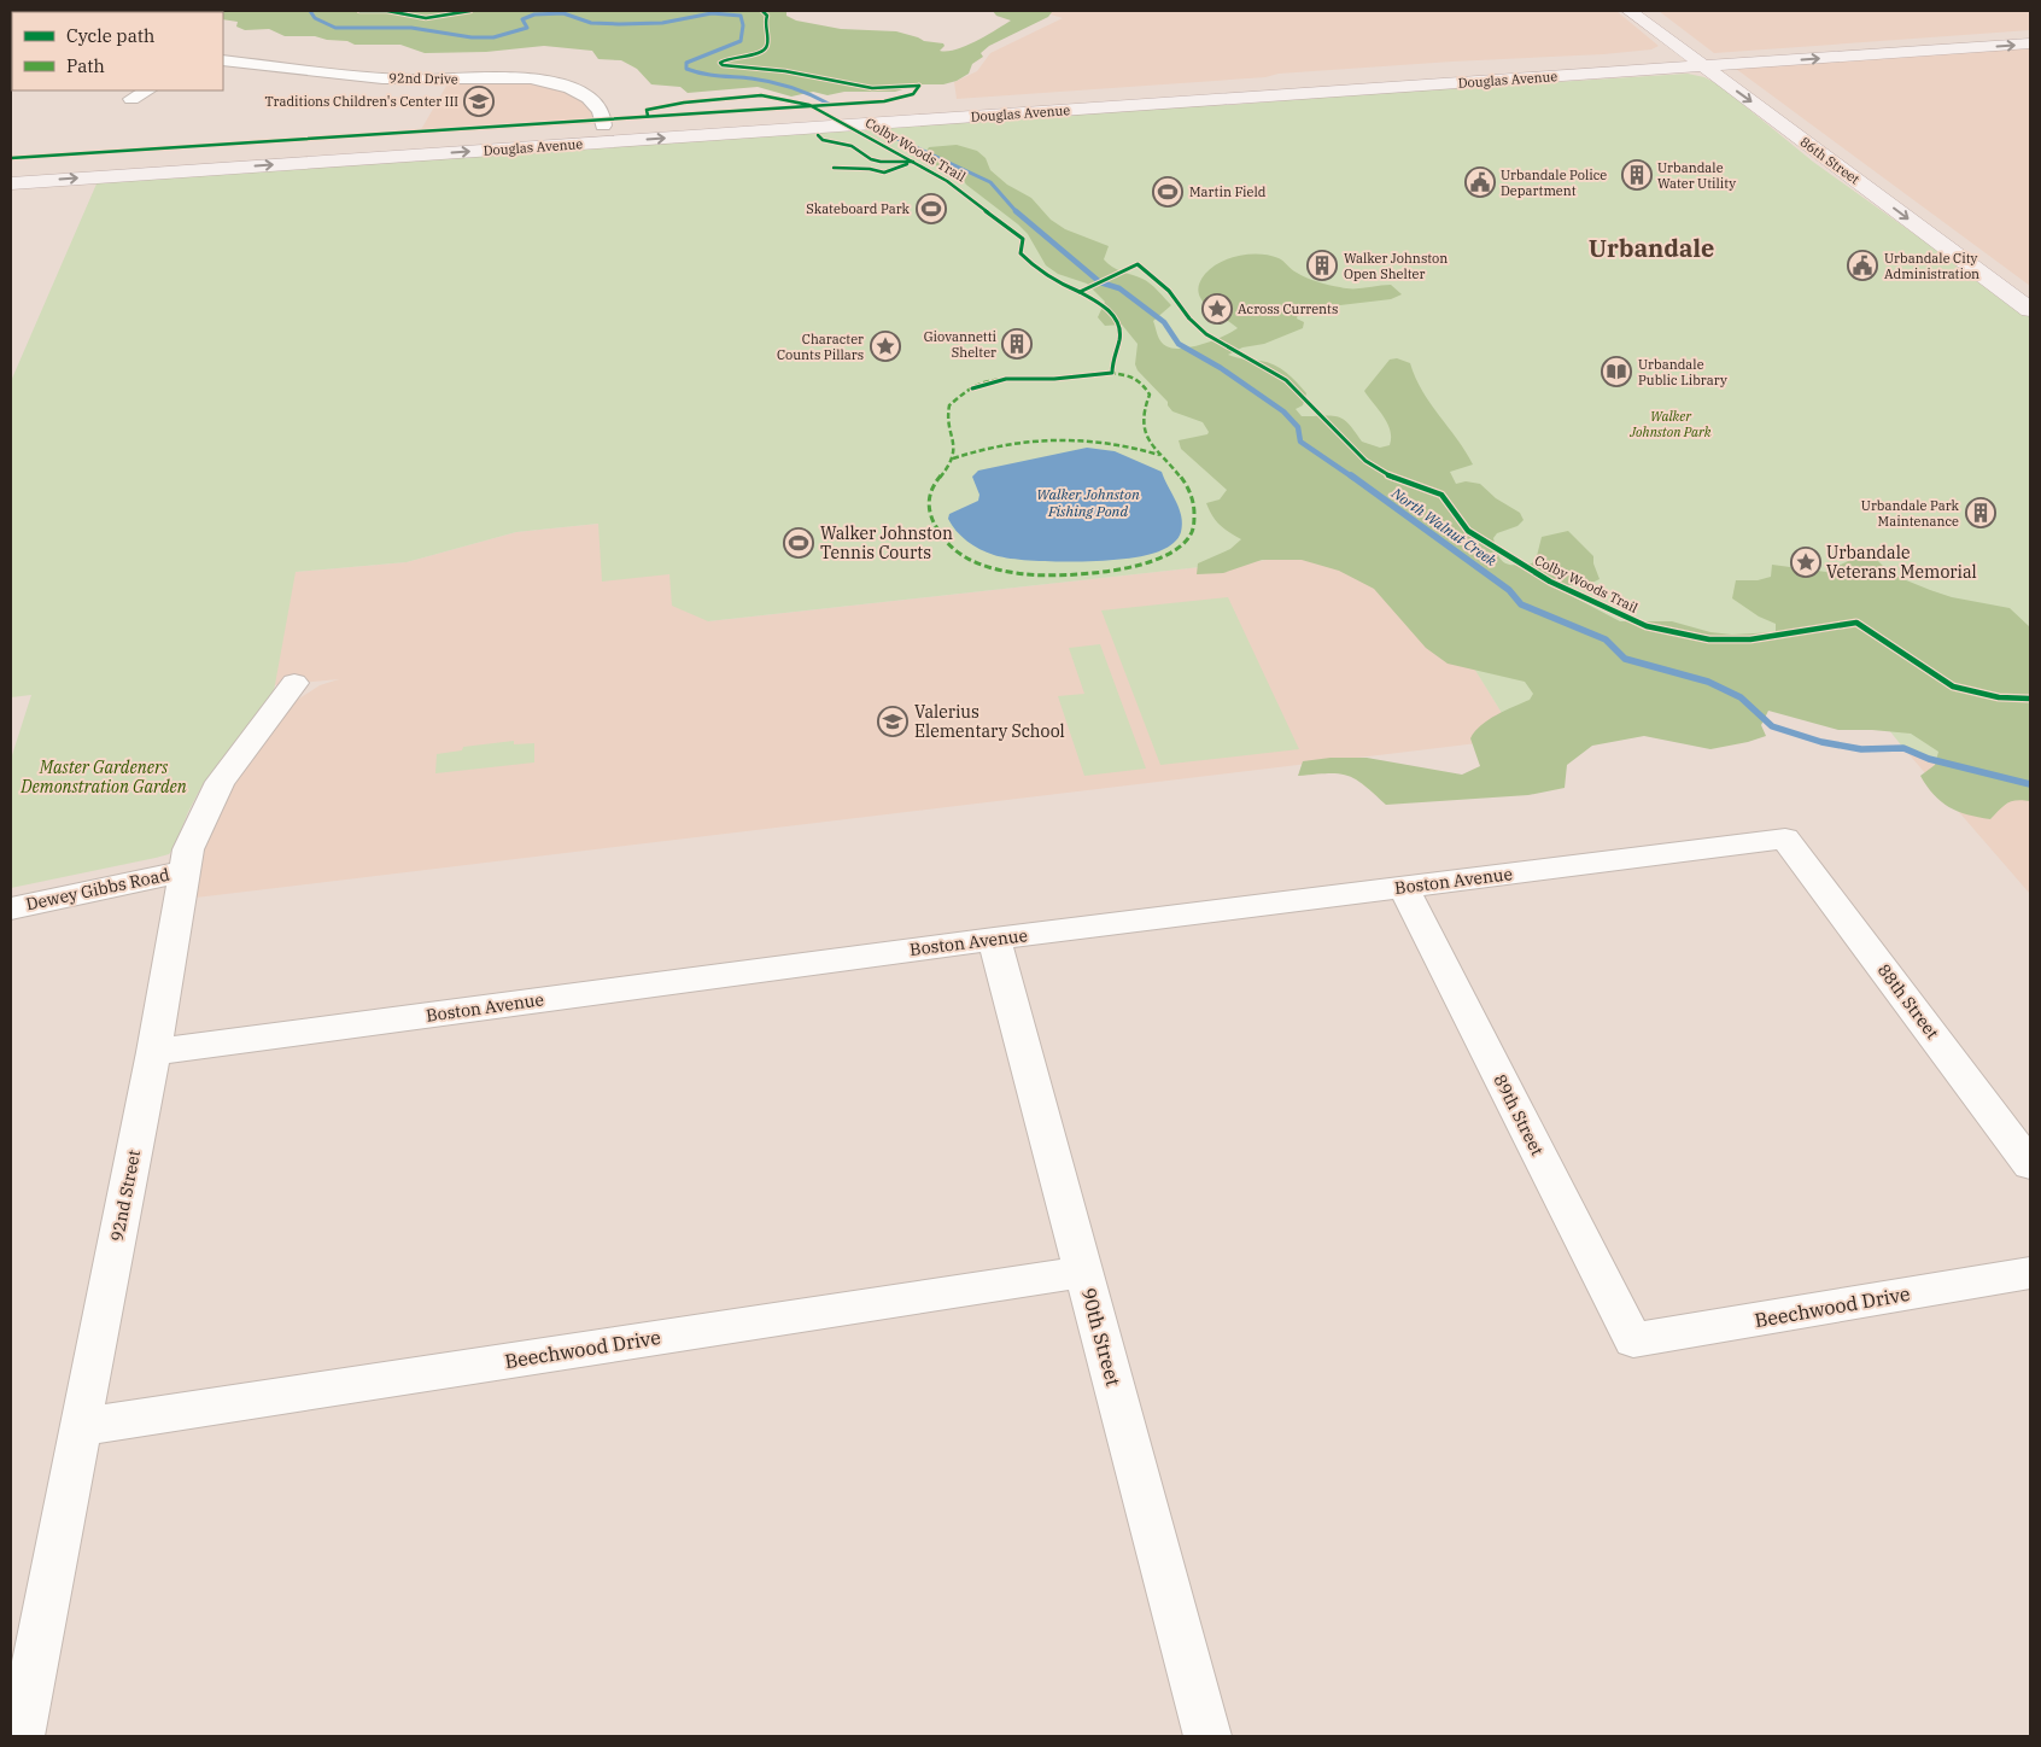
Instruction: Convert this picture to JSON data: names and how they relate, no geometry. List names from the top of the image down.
{
  "streets": {
    "main road": ["Douglas Avenue", "86th Street"],
    "street": [
      "92nd Drive",
      "Boston Avenue",
      "Dewey Gibbs Road",
      "88th Street",
      "89th Street",
      "92nd Street",
      "Beechwood Drive",
      "90th Street"
    ],
    "cycle path": ["Colby Woods Trail"]
  },
  "crossings": [
    ["92nd Drive", "Douglas Avenue"],
    ["Douglas Avenue", "86th Street"],
    ["Boston Avenue", "88th Street"],
    ["Boston Avenue", "89th Street"],
    ["Boston Avenue", "92nd Street"],
    ["Boston Avenue", "90th Street"],
    ["Dewey Gibbs Road", "92nd Street"],
    ["89th Street", "Beechwood Drive"],
    ["92nd Street", "Beechwood Drive"],
    ["Beechwood Drive", "90th Street"]
  ],
  "districts": ["Urbandale"],
  "water": ["Walker Johnston Fishing Pond", "North Walnut Creek"],
  "parks": ["Walker Johnston Park", "Master Gardeners Demonstration Garden"],
  "places": {
    "school or university": ["Traditions Children's Center III", "Valerius Elementary School"],
    "building": [
      "Urbandale Water Utility",
      "Walker Johnston Open Shelter",
      "Giovannetti Shelter",
      "Urbandale Park Maintenance"
    ],
    "public building": ["Urbandale Police Department", "Urbandale City Administration"],
    "sports": ["Martin Field", "Skateboard Park", "Walker Johnston Tennis Courts"],
    "place": ["Across Currents", "Character Counts Pillars", "Urbandale Veterans Memorial"],
    "library": ["Urbandale Public Library"]
  },
  "legend": ["Cycle path", "Path"]
}
